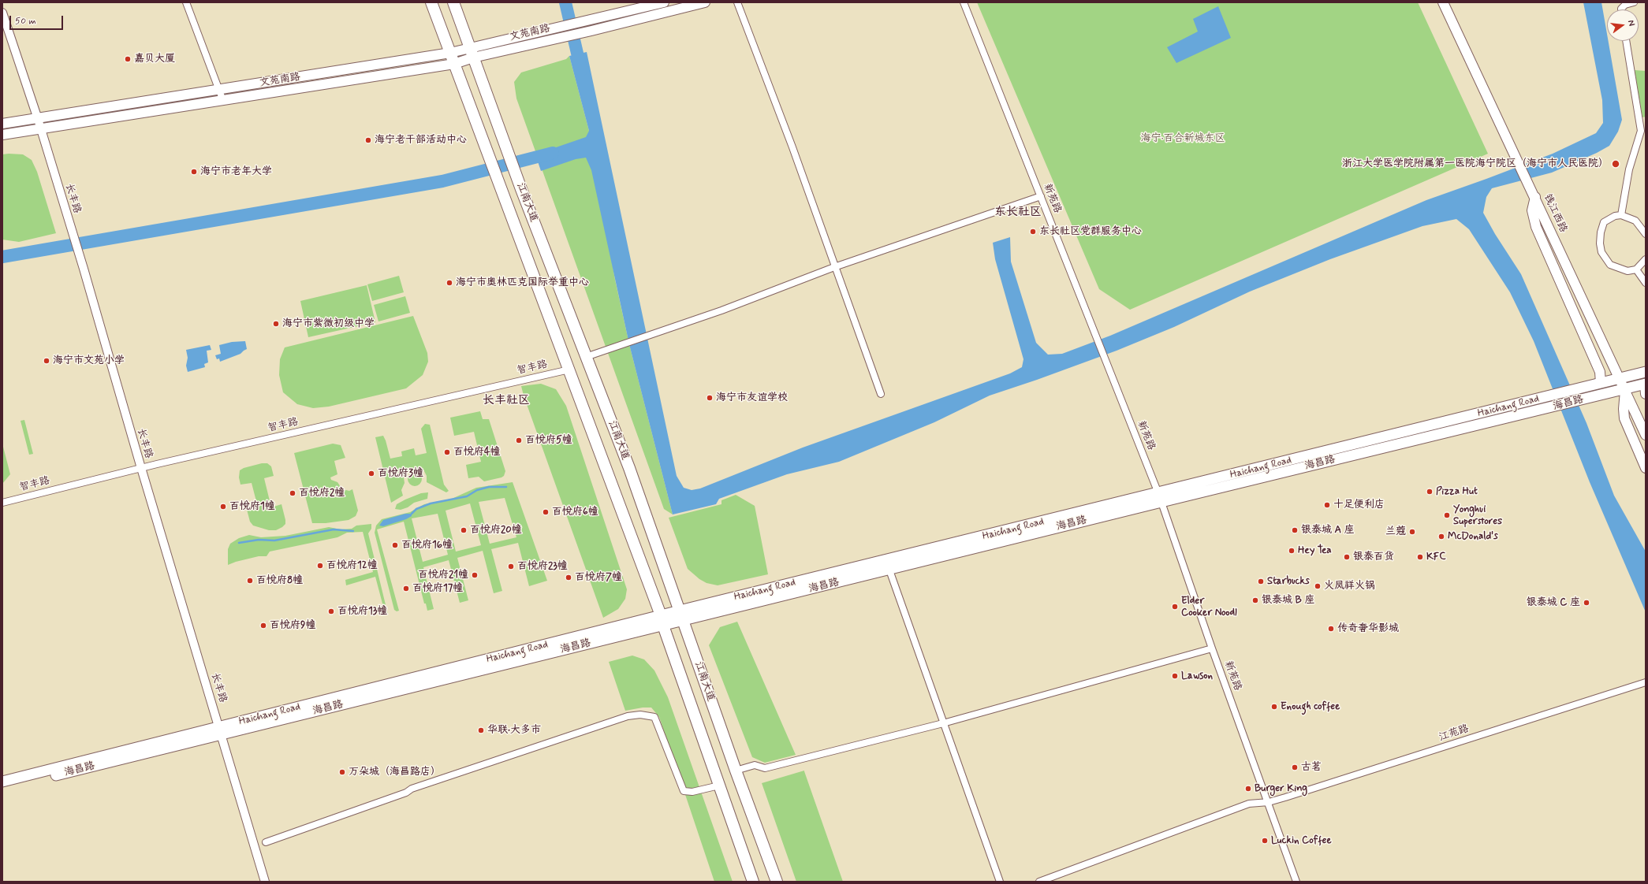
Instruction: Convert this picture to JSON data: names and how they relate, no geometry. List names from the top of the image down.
{
  "streets": {
    "highway": ["江南大道"],
    "main road": [
      "文苑南路",
      "钱江西路",
      "海昌路",
      "Haichang Road"
    ],
    "street": [
      "长丰路",
      "新苑路",
      "智丰路",
      "江苑路"
    ]
  },
  "crossings": [
    ["文苑南路", "长丰路"],
    ["文苑南路", "江南大道"],
    ["长丰路", "智丰路"],
    ["长丰路", "海昌路"],
    ["长丰路", "Haichang Road"],
    ["新苑路", "海昌路"],
    ["新苑路", "Haichang Road"],
    ["新苑路", "江苑路"],
    ["江南大道", "智丰路"],
    ["江南大道", "海昌路"],
    ["江南大道", "Haichang Road"],
    ["钱江西路", "海昌路"],
    ["海昌路", "Haichang Road"]
  ],
  "districts": ["东长社区", "长丰社区"],
  "parks": ["海宁·百合新城东区"],
  "places": [
    "嘉贝大厦",
    "海宁老干部活动中心",
    "浙江大学医学院附属第一医院海宁院区（海宁市人民医院）",
    "海宁市老年大学",
    "东长社区党群服务中心",
    "海宁市奥林匹克国际举重中心",
    "海宁市紫微初级中学",
    "海宁市文苑小学",
    "海宁市友谊学校",
    "百悦府5幢",
    "百悦府4幢",
    "百悦府3幢",
    "Pizza Hut",
    "百悦府2幢",
    "十足便利店",
    "百悦府1幢",
    "百悦府6幢",
    "Yonghui Superstores",
    "百悦府20幢",
    "银泰城 A 座",
    "兰蔻",
    "McDonald's",
    "百悦府16幢",
    "Hey Tea",
    "银泰百货",
    "KFC",
    "百悦府12幢",
    "百悦府23幢",
    "百悦府21幢",
    "百悦府7幢",
    "百悦府8幢",
    "Starbucks",
    "火凤祥火锅",
    "百悦府17幢",
    "银泰城 B 座",
    "银泰城 C 座",
    "Elder Cooker Noodl",
    "百悦府13幢",
    "百悦府9幢",
    "传奇奢华影城",
    "Lawson",
    "Enough coffee",
    "华联·大多市",
    "古茗",
    "万朵城（海昌路店）",
    "Burger King",
    "Luckin Coffee"
  ],
  "scale_bar": "50 m",
  "north": "right"
}
